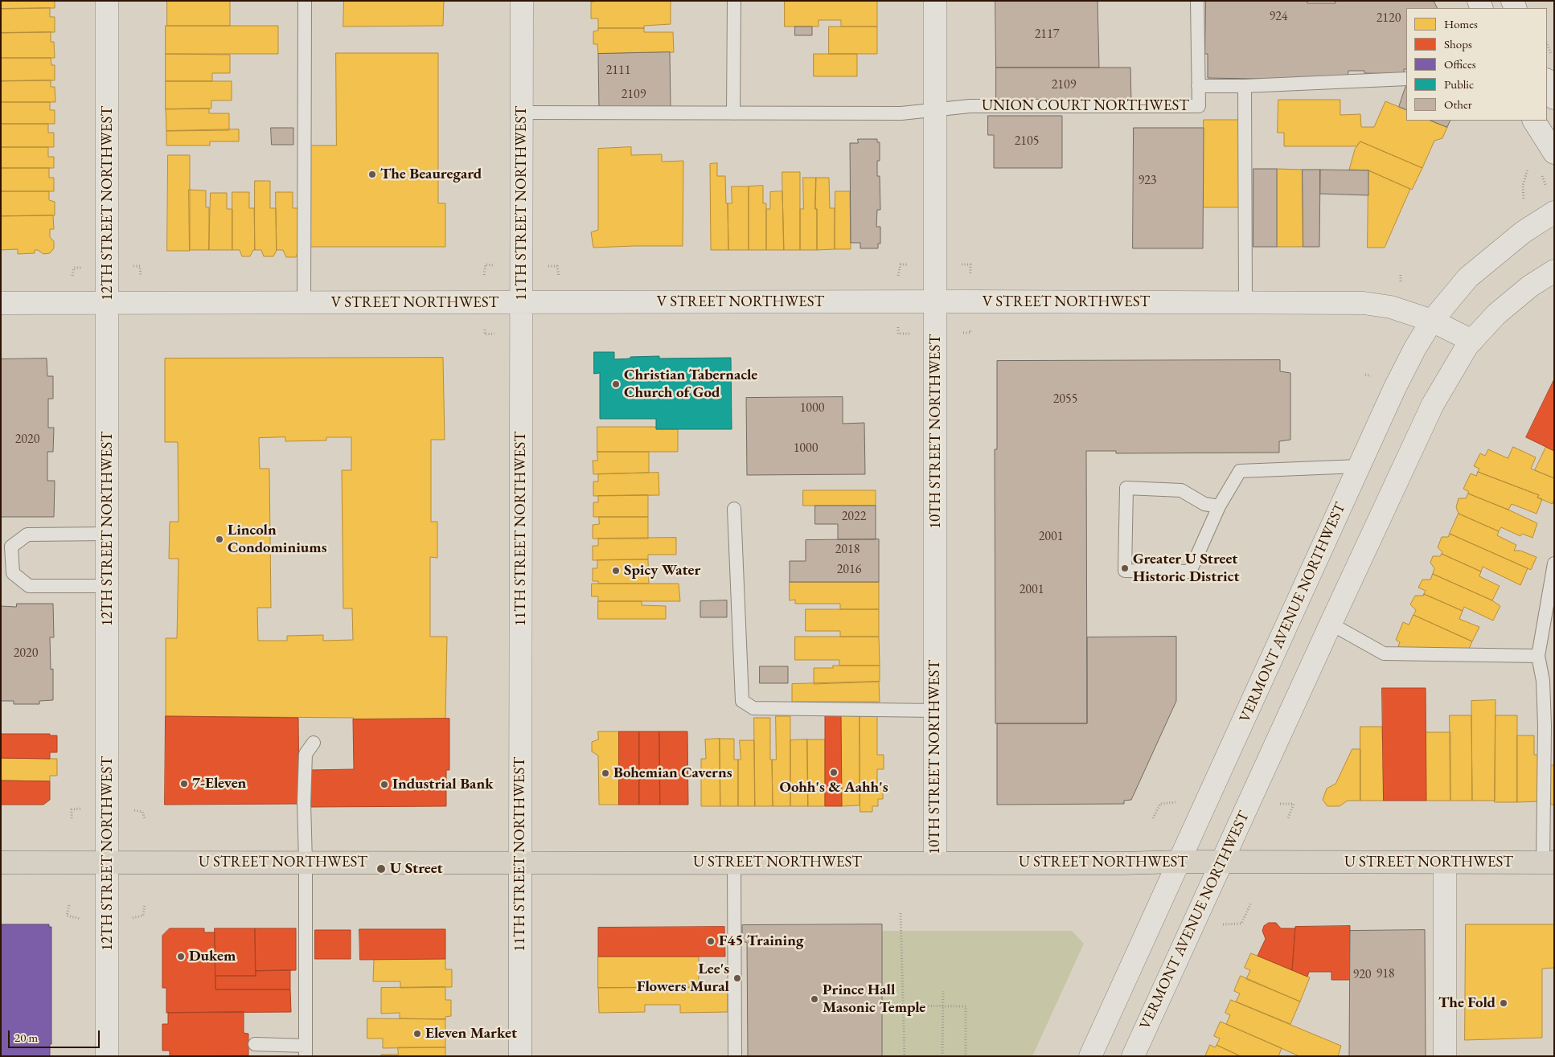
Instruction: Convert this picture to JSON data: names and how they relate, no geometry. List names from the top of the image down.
{
  "streets": {
    "main road": ["U STREET NORTHWEST"],
    "street": [
      "12TH STREET NORTHWEST",
      "11TH STREET NORTHWEST",
      "V STREET NORTHWEST",
      "10TH STREET NORTHWEST",
      "VERMONT AVENUE NORTHWEST"
    ],
    "lane": ["UNION COURT NORTHWEST"]
  },
  "crossings": [
    ["UNION COURT NORTHWEST", "10TH STREET NORTHWEST"],
    ["12TH STREET NORTHWEST", "V STREET NORTHWEST"],
    ["12TH STREET NORTHWEST", "U STREET NORTHWEST"],
    ["11TH STREET NORTHWEST", "V STREET NORTHWEST"],
    ["11TH STREET NORTHWEST", "U STREET NORTHWEST"],
    ["V STREET NORTHWEST", "10TH STREET NORTHWEST"],
    ["V STREET NORTHWEST", "VERMONT AVENUE NORTHWEST"],
    ["10TH STREET NORTHWEST", "U STREET NORTHWEST"],
    ["VERMONT AVENUE NORTHWEST", "U STREET NORTHWEST"]
  ],
  "places": [
    "The Beauregard",
    "Christian Tabernacle Church of God",
    "Lincoln Condominiums",
    "Greater U Street Historic District",
    "Spicy Water",
    "Oohh's & Aahh's",
    "Bohemian Caverns",
    "7-Eleven",
    "Industrial Bank",
    "U Street",
    "F45 Training",
    "Dukem",
    "Lee's Flowers Mural",
    "Prince Hall Masonic Temple",
    "The Fold",
    "Eleven Market"
  ],
  "house_numbers": [
    "924",
    "2120",
    "2117",
    "2111",
    "2109",
    "2109",
    "2105",
    "923",
    "2055",
    "1000",
    "2020",
    "1000",
    "2022",
    "2001",
    "2018",
    "2016",
    "2001",
    "2020",
    "918",
    "920"
  ],
  "legend": [
    "Homes",
    "Shops",
    "Offices",
    "Public",
    "Other"
  ],
  "scale_bar": "20 m"
}
